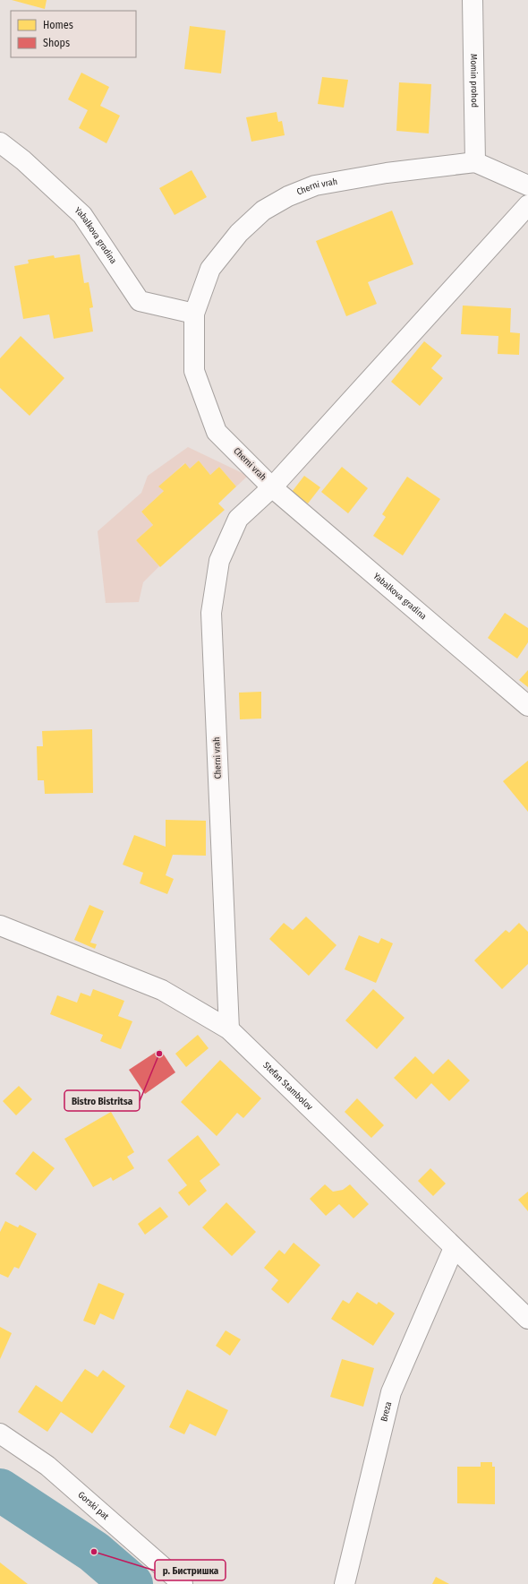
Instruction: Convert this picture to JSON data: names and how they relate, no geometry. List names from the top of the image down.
{
  "streets": {
    "street": [
      "Momin prohod",
      "Cherni vrah",
      "Yabalkova gradina",
      "Stefan Stambolov",
      "Breza",
      "Gorski pat"
    ]
  },
  "crossings": [
    ["Momin prohod", "Cherni vrah"],
    ["Cherni vrah", "Yabalkova gradina"],
    ["Cherni vrah", "Stefan Stambolov"],
    ["Stefan Stambolov", "Breza"]
  ],
  "places": ["Bistro Bistritsa", "р. Бистришка"],
  "legend": ["Homes", "Shops"]
}
